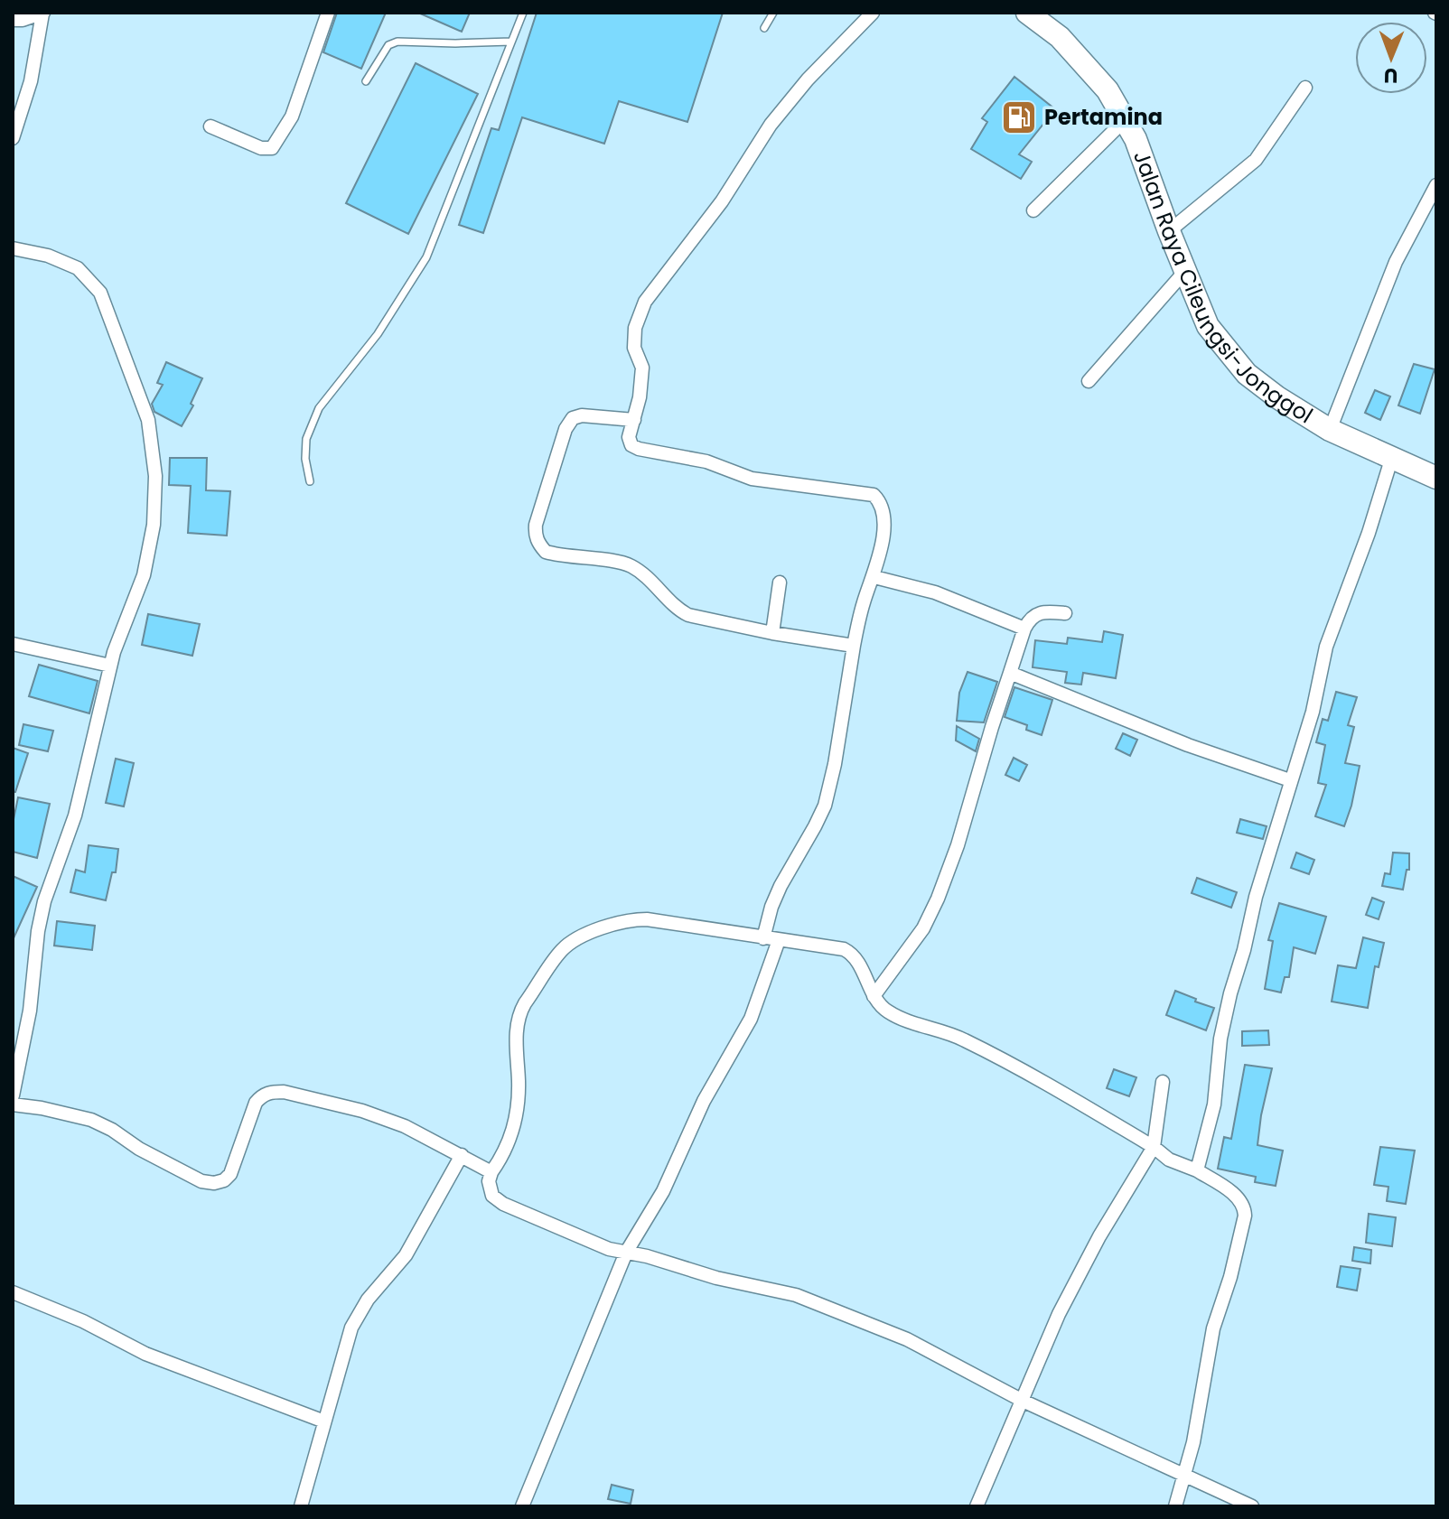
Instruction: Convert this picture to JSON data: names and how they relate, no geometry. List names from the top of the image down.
{
  "streets": {
    "main road": ["Jalan Raya Cileungsi-Jonggol"]
  },
  "places": {
    "fuel station": ["Pertamina"]
  },
  "north": "bottom"
}
